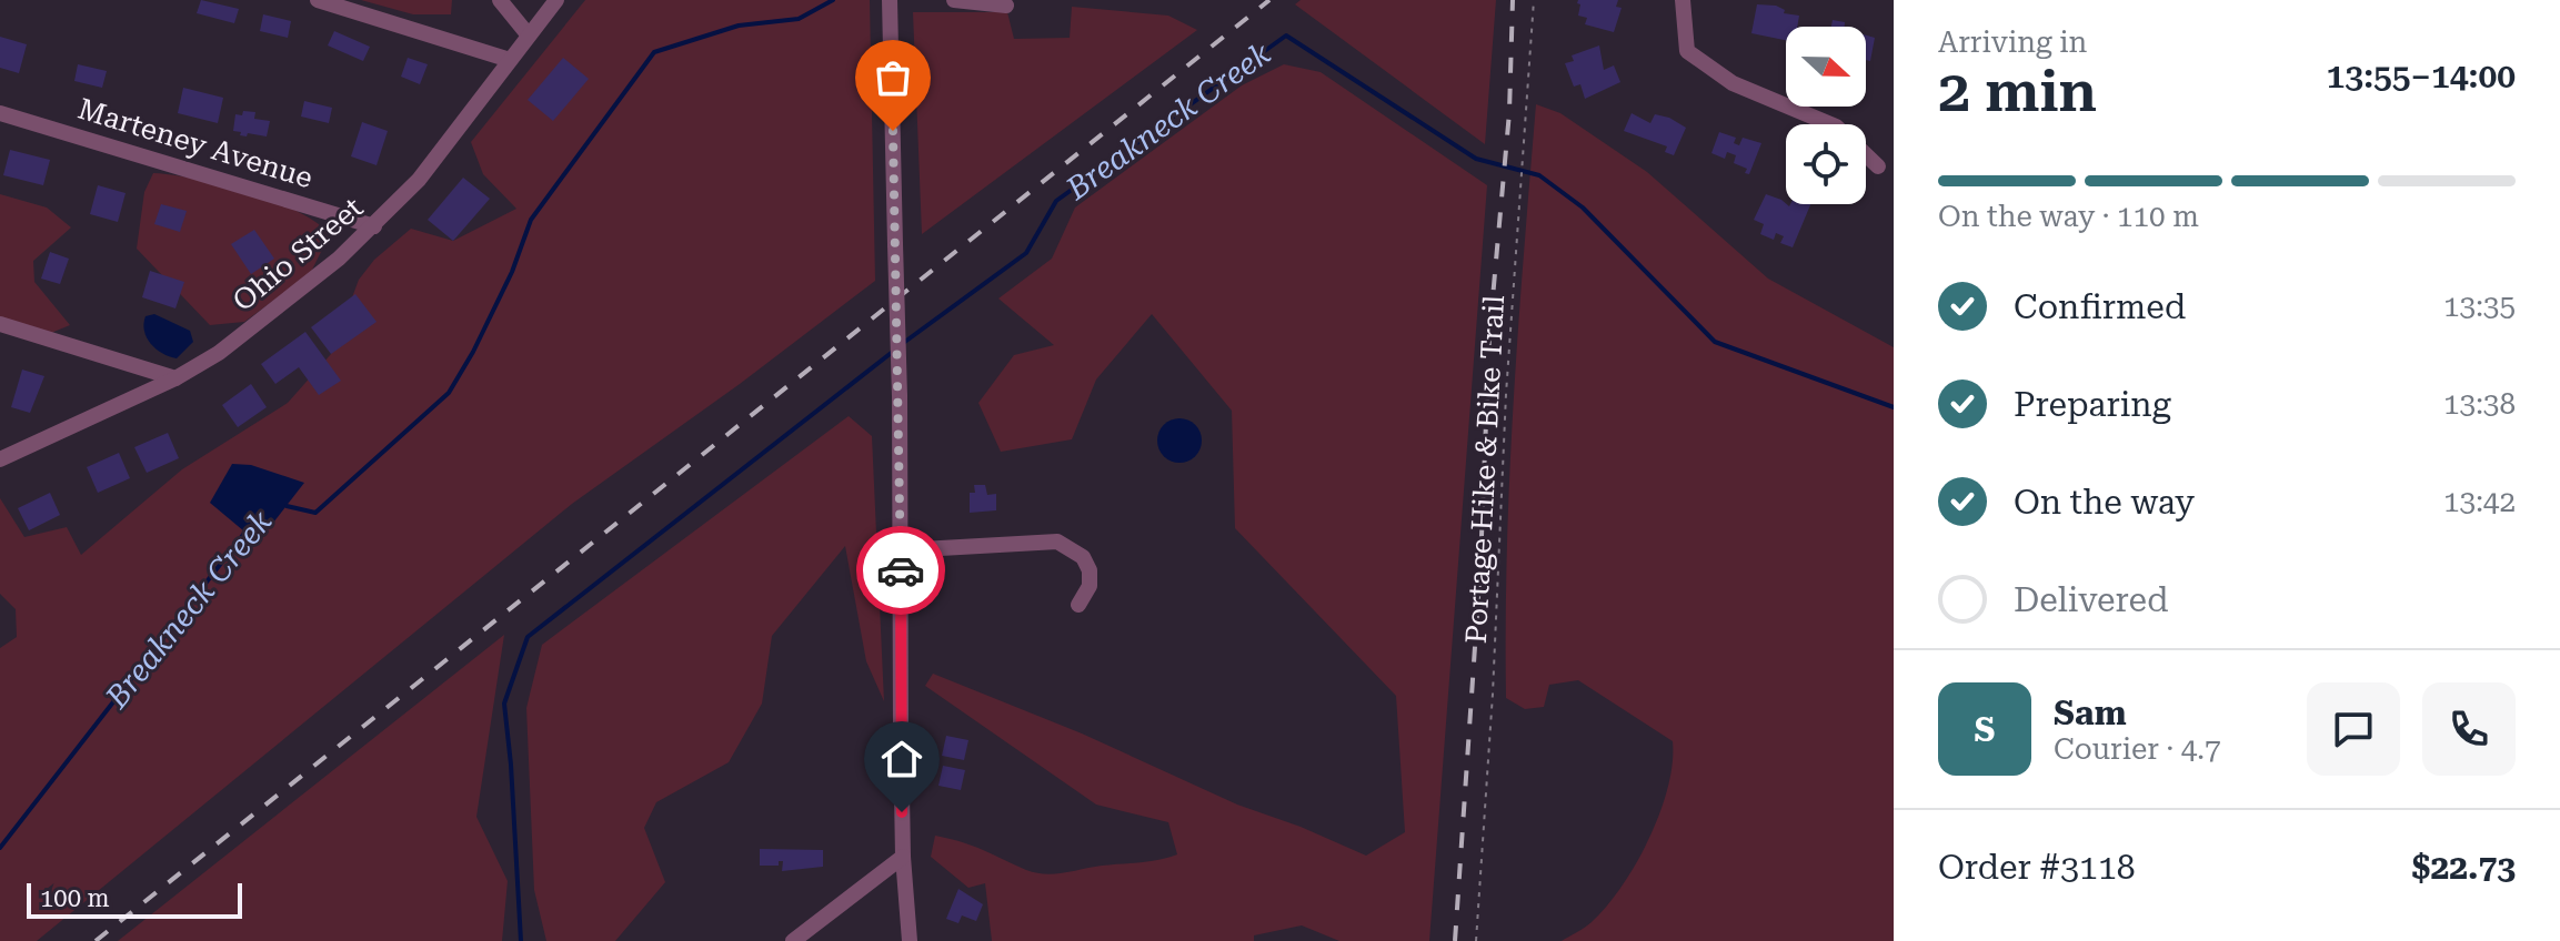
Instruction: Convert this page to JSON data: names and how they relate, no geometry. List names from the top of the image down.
{
  "streets": {
    "street": ["Marteney Avenue", "Ohio Street"],
    "path": ["Portage Hike & Bike Trail"]
  },
  "crossings": [
    ["Marteney Avenue", "Ohio Street"]
  ],
  "water": ["Breakneck Creek"],
  "scale_bar": "100 m",
  "north": "right",
  "page": {
    "heading": ["2 min", "Arriving in", "13:55–14:00"],
    "panel": [
      "Sam",
      "Courier · 4.7",
      "Order #3118",
      "$22.73"
    ],
    "bar": "On the way · 110 m",
    "list": [
      ["Confirmed", "13:35"],
      ["Preparing", "13:38"],
      ["On the way", "13:42"],
      "Delivered"
    ],
    "round": "S",
    "scale": "100 m"
  }
}
